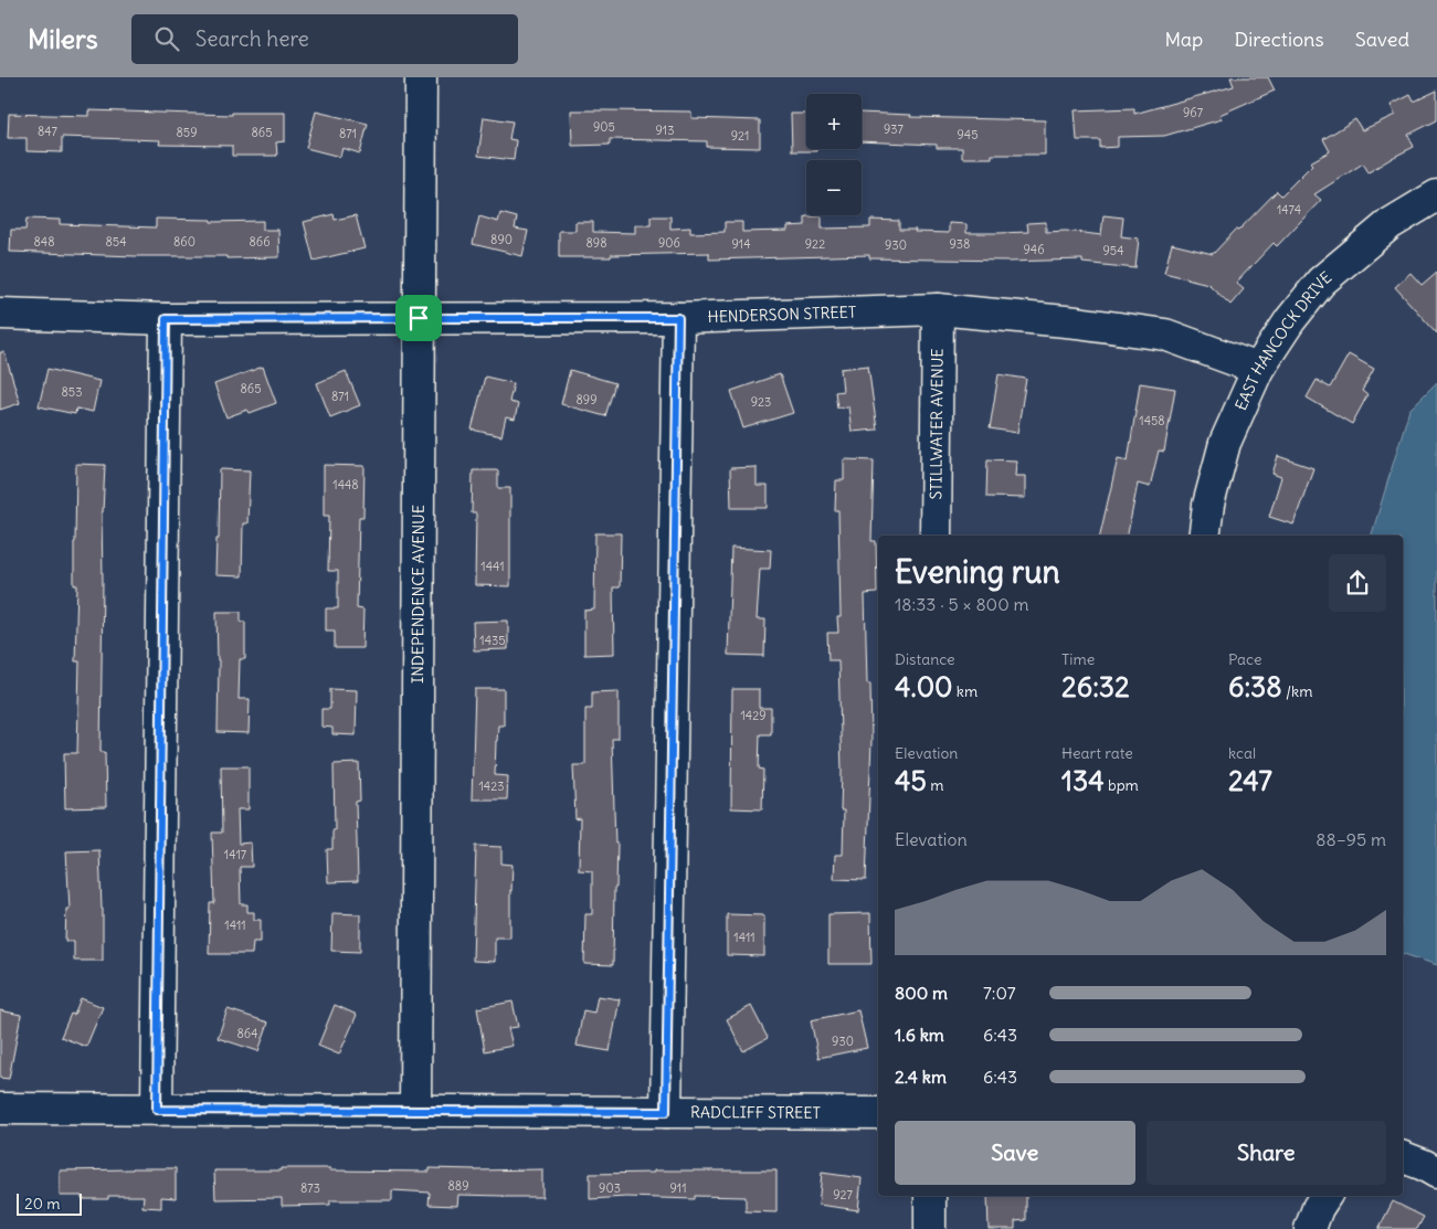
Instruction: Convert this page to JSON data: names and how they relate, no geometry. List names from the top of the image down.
{
  "streets": {
    "street": [
      "HENDERSON STREET",
      "EAST HANCOCK DRIVE",
      "STILLWATER AVENUE",
      "INDEPENDENCE AVENUE",
      "RADCLIFF STREET"
    ]
  },
  "crossings": [
    ["HENDERSON STREET", "EAST HANCOCK DRIVE"],
    ["HENDERSON STREET", "STILLWATER AVENUE"],
    ["HENDERSON STREET", "INDEPENDENCE AVENUE"],
    ["INDEPENDENCE AVENUE", "RADCLIFF STREET"]
  ],
  "house_numbers": [
    "967",
    "905",
    "937",
    "913",
    "847",
    "859",
    "865",
    "871",
    "945",
    "921",
    "1474",
    "890",
    "848",
    "854",
    "860",
    "866",
    "898",
    "906",
    "914",
    "922",
    "938",
    "930",
    "946",
    "954",
    "865",
    "853",
    "871",
    "899",
    "923",
    "1458",
    "1448",
    "1441",
    "1435",
    "1429",
    "1423",
    "1417",
    "1411",
    "1411",
    "864",
    "930",
    "889",
    "873",
    "903",
    "911",
    "927"
  ],
  "scale_bar": "20 m",
  "page": {
    "header": "Milers",
    "search": "Search here",
    "nav": ["Map", "Directions", "Saved"],
    "map_buttons": ["+", "−"],
    "heading": ["Evening run", "18:33 · 5 × 800 m"],
    "stats": [
      ["Distance", "4.00 km"],
      ["Time", "26:32"],
      ["Pace", "6:38 /km"],
      ["Elevation", "45 m"],
      ["Heart rate", "134 bpm"],
      ["kcal", "247"]
    ],
    "chart": ["Elevation", "88–95 m"],
    "list": [
      {
        "name": "800 m",
        "note": "7:07"
      },
      {
        "name": "1.6 km",
        "note": "6:43"
      },
      {
        "name": "2.4 km",
        "note": "6:43"
      }
    ],
    "buttons": ["Save", "Share"],
    "scale": "20 m"
  }
}
